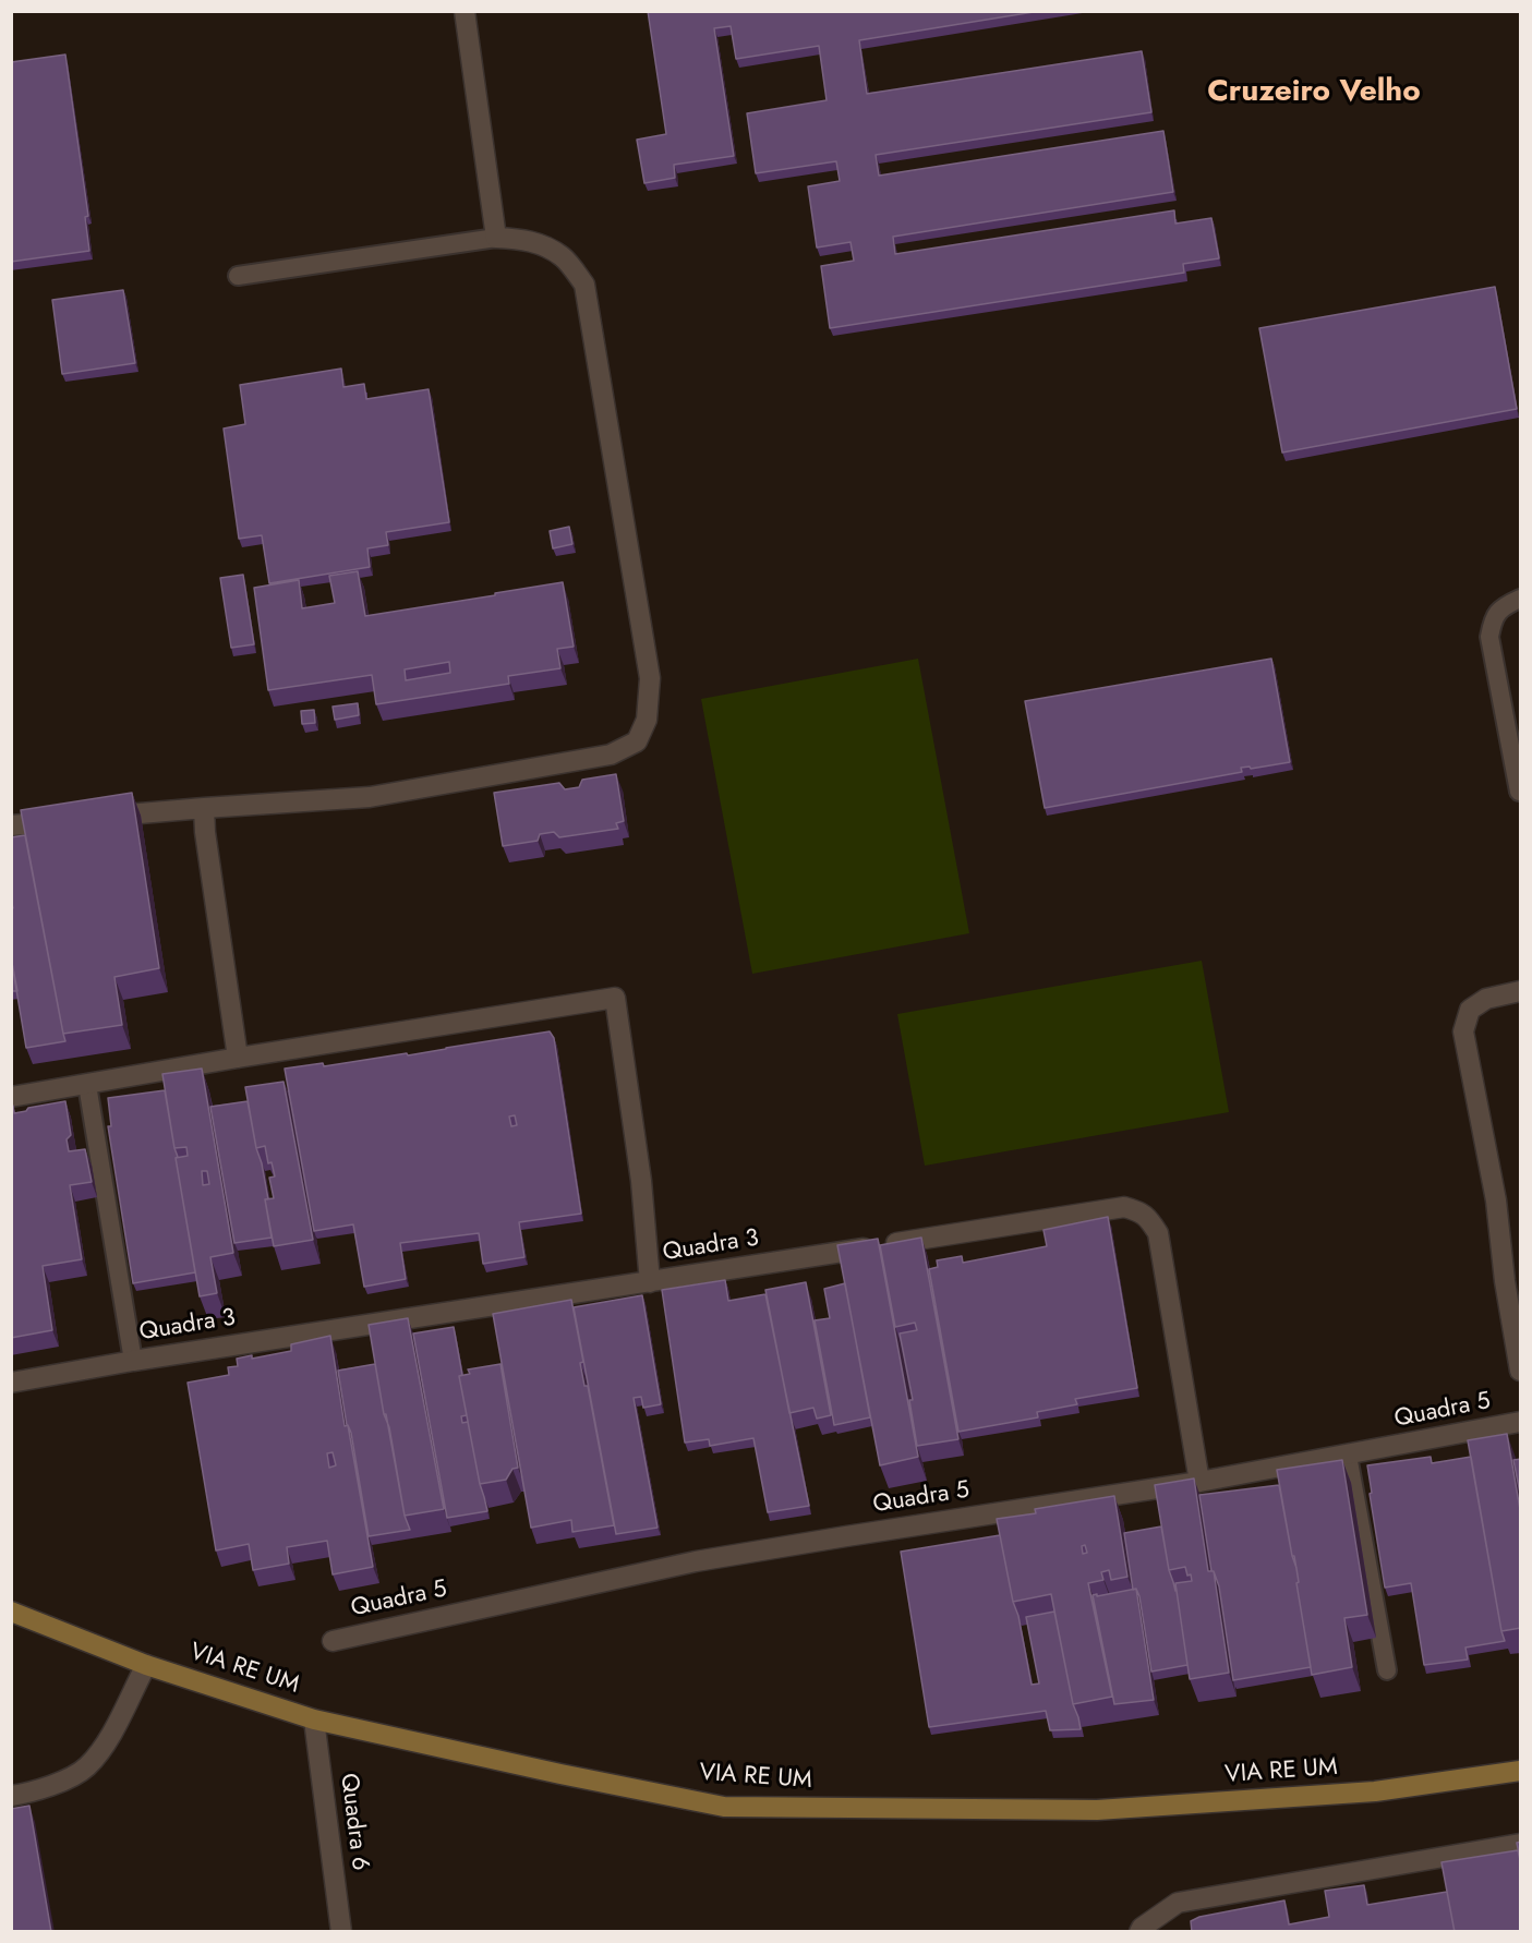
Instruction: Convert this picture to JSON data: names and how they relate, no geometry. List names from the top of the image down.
{
  "streets": {
    "street": [
      "Quadra 3",
      "Quadra 5",
      "VIA RE UM",
      "Quadra 6"
    ]
  },
  "crossings": [
    ["Quadra 3", "Quadra 5"],
    ["VIA RE UM", "Quadra 6"]
  ],
  "districts": ["Cruzeiro Velho"]
}
